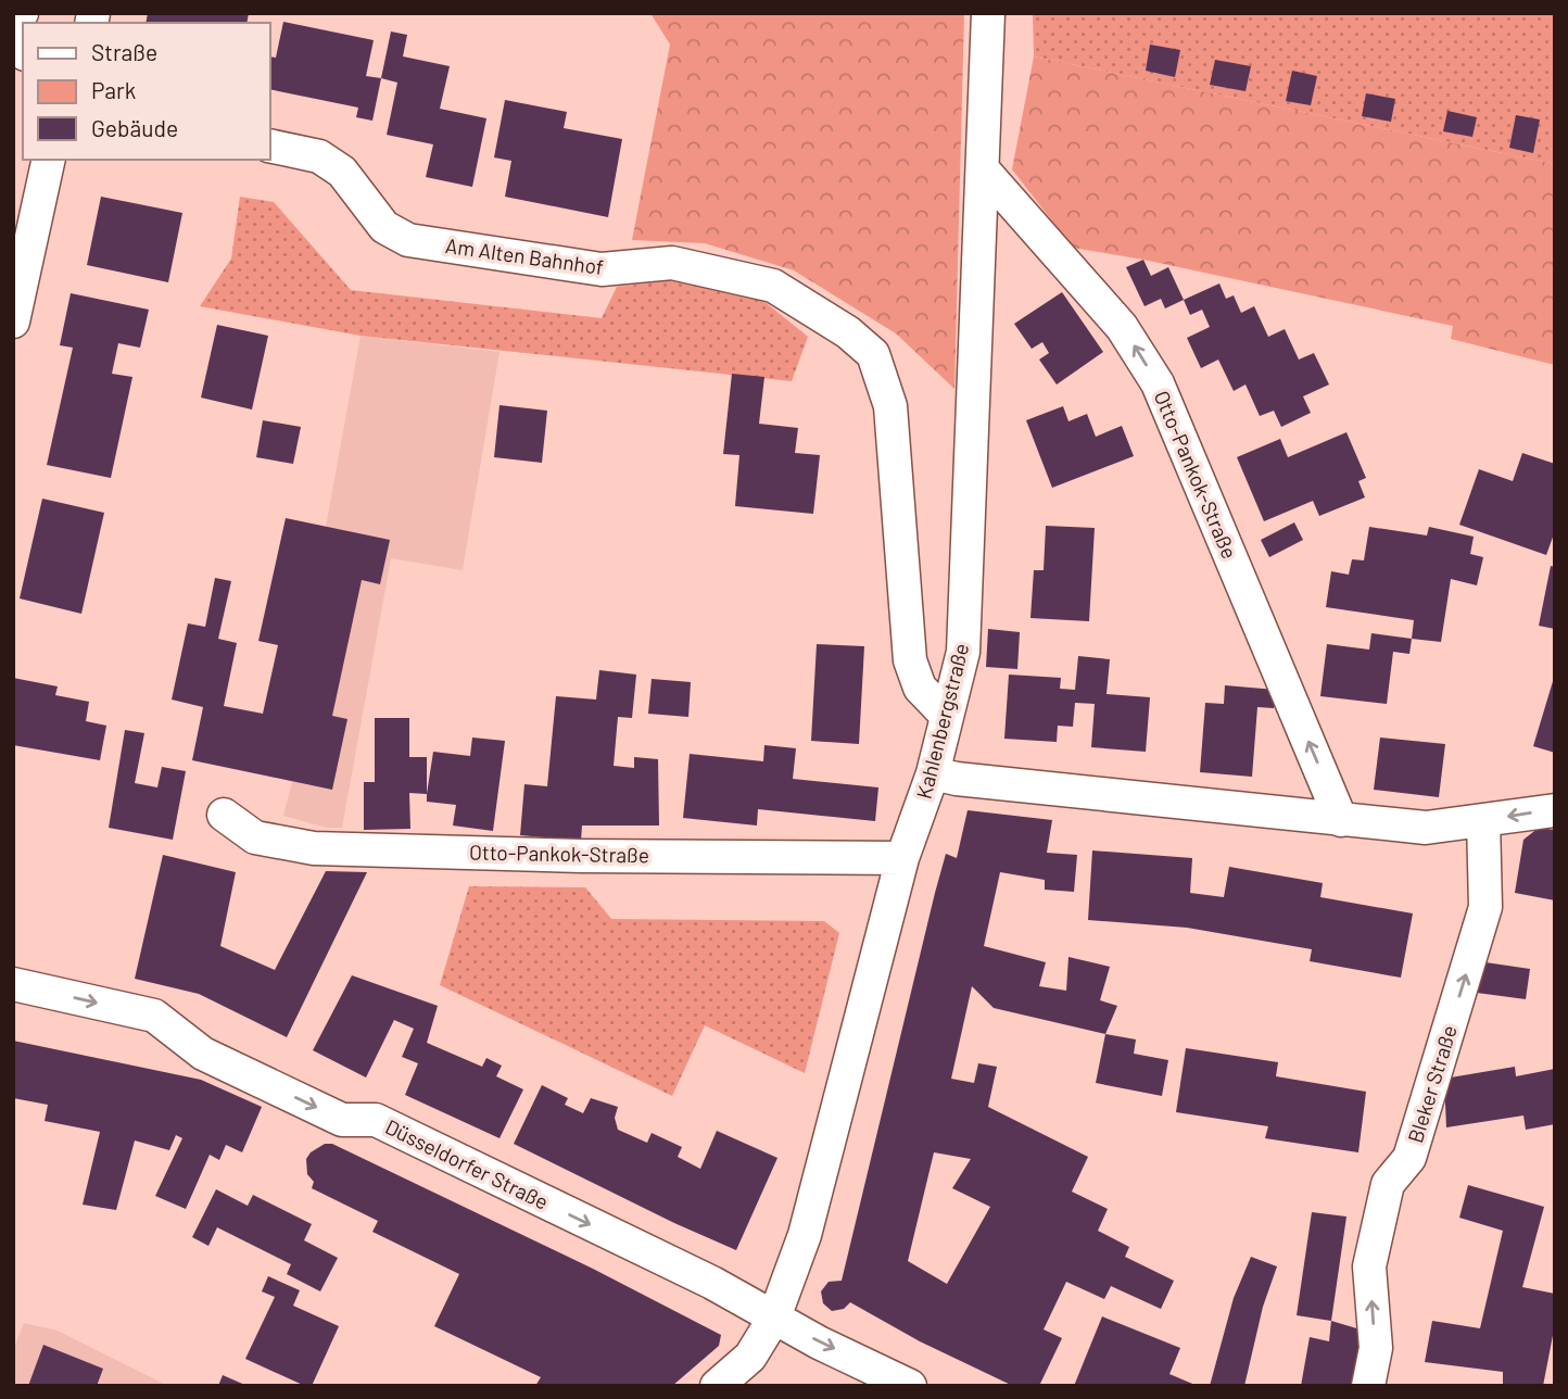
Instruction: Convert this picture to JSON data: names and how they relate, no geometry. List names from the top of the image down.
{
  "streets": {
    "street": [
      "Am Alten Bahnhof",
      "Otto-Pankok-Straße",
      "Kahlenbergstraße",
      "Bleker Straße",
      "Düsseldorfer Straße"
    ]
  },
  "crossings": [
    ["Am Alten Bahnhof", "Kahlenbergstraße"],
    ["Otto-Pankok-Straße", "Kahlenbergstraße"],
    ["Kahlenbergstraße", "Düsseldorfer Straße"]
  ],
  "one_way": ["Otto-Pankok-Straße", "Bleker Straße", "Düsseldorfer Straße"],
  "legend": ["Straße", "Park", "Gebäude"]
}
